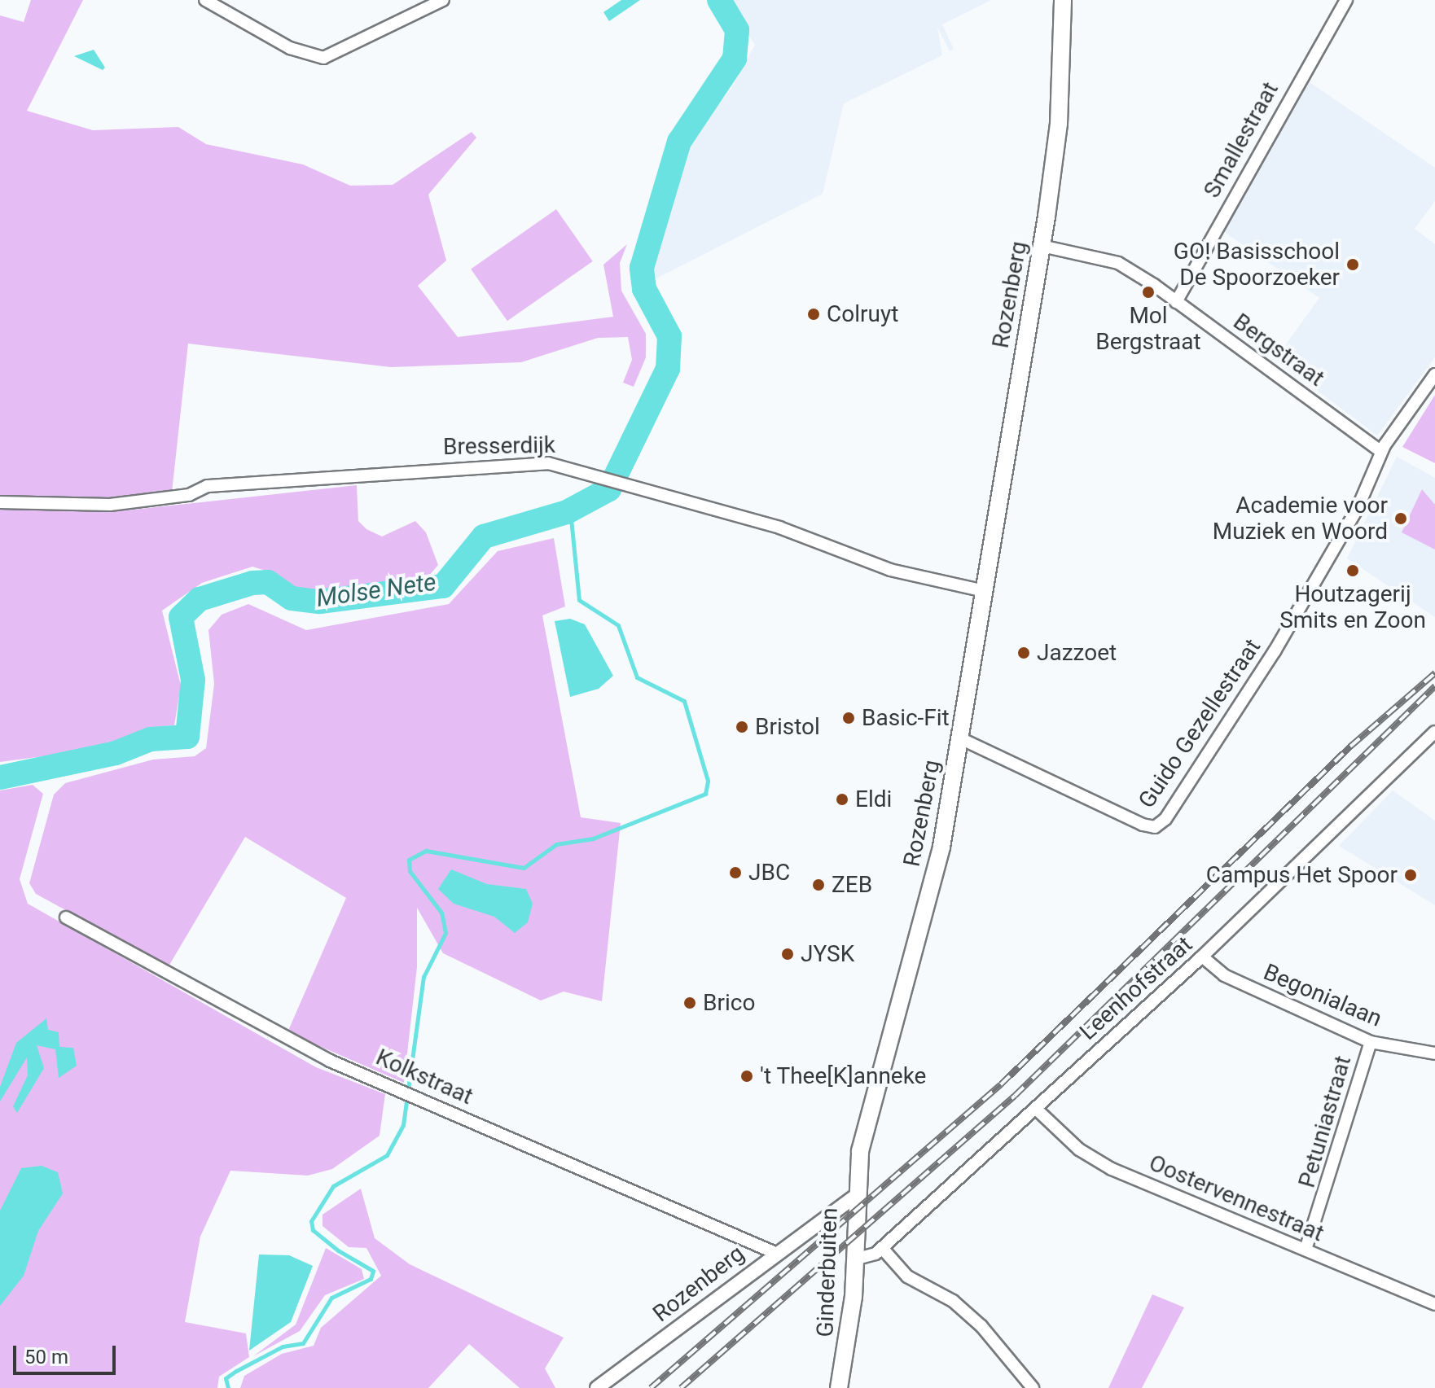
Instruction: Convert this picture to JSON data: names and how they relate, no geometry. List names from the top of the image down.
{
  "streets": {
    "main road": ["Rozenberg", "Ginderbuiten"],
    "street": [
      "Smallestraat",
      "Bergstraat",
      "Bresserdijk",
      "Guido Gezellestraat",
      "Leenhofstraat",
      "Begonialaan",
      "Kolkstraat",
      "Petuniastraat",
      "Oostervennestraat"
    ]
  },
  "crossings": [
    ["Smallestraat", "Bergstraat"],
    ["Rozenberg", "Bergstraat"],
    ["Rozenberg", "Bresserdijk"],
    ["Rozenberg", "Guido Gezellestraat"],
    ["Rozenberg", "Kolkstraat"],
    ["Rozenberg", "Ginderbuiten"],
    ["Bergstraat", "Guido Gezellestraat"],
    ["Leenhofstraat", "Begonialaan"],
    ["Leenhofstraat", "Oostervennestraat"],
    ["Leenhofstraat", "Ginderbuiten"],
    ["Begonialaan", "Petuniastraat"],
    ["Petuniastraat", "Oostervennestraat"]
  ],
  "water": ["Molse Nete"],
  "places": [
    "GO! Basisschool De Spoorzoeker",
    "Mol Bergstraat",
    "Colruyt",
    "Academie voor Muziek en Woord",
    "Houtzagerij Smits en Zoon",
    "Jazzoet",
    "Basic-Fit",
    "Bristol",
    "Eldi",
    "JBC",
    "Campus Het Spoor",
    "ZEB",
    "JYSK",
    "Brico",
    "'t Thee[K]anneke"
  ],
  "scale_bar": "50 m"
}
